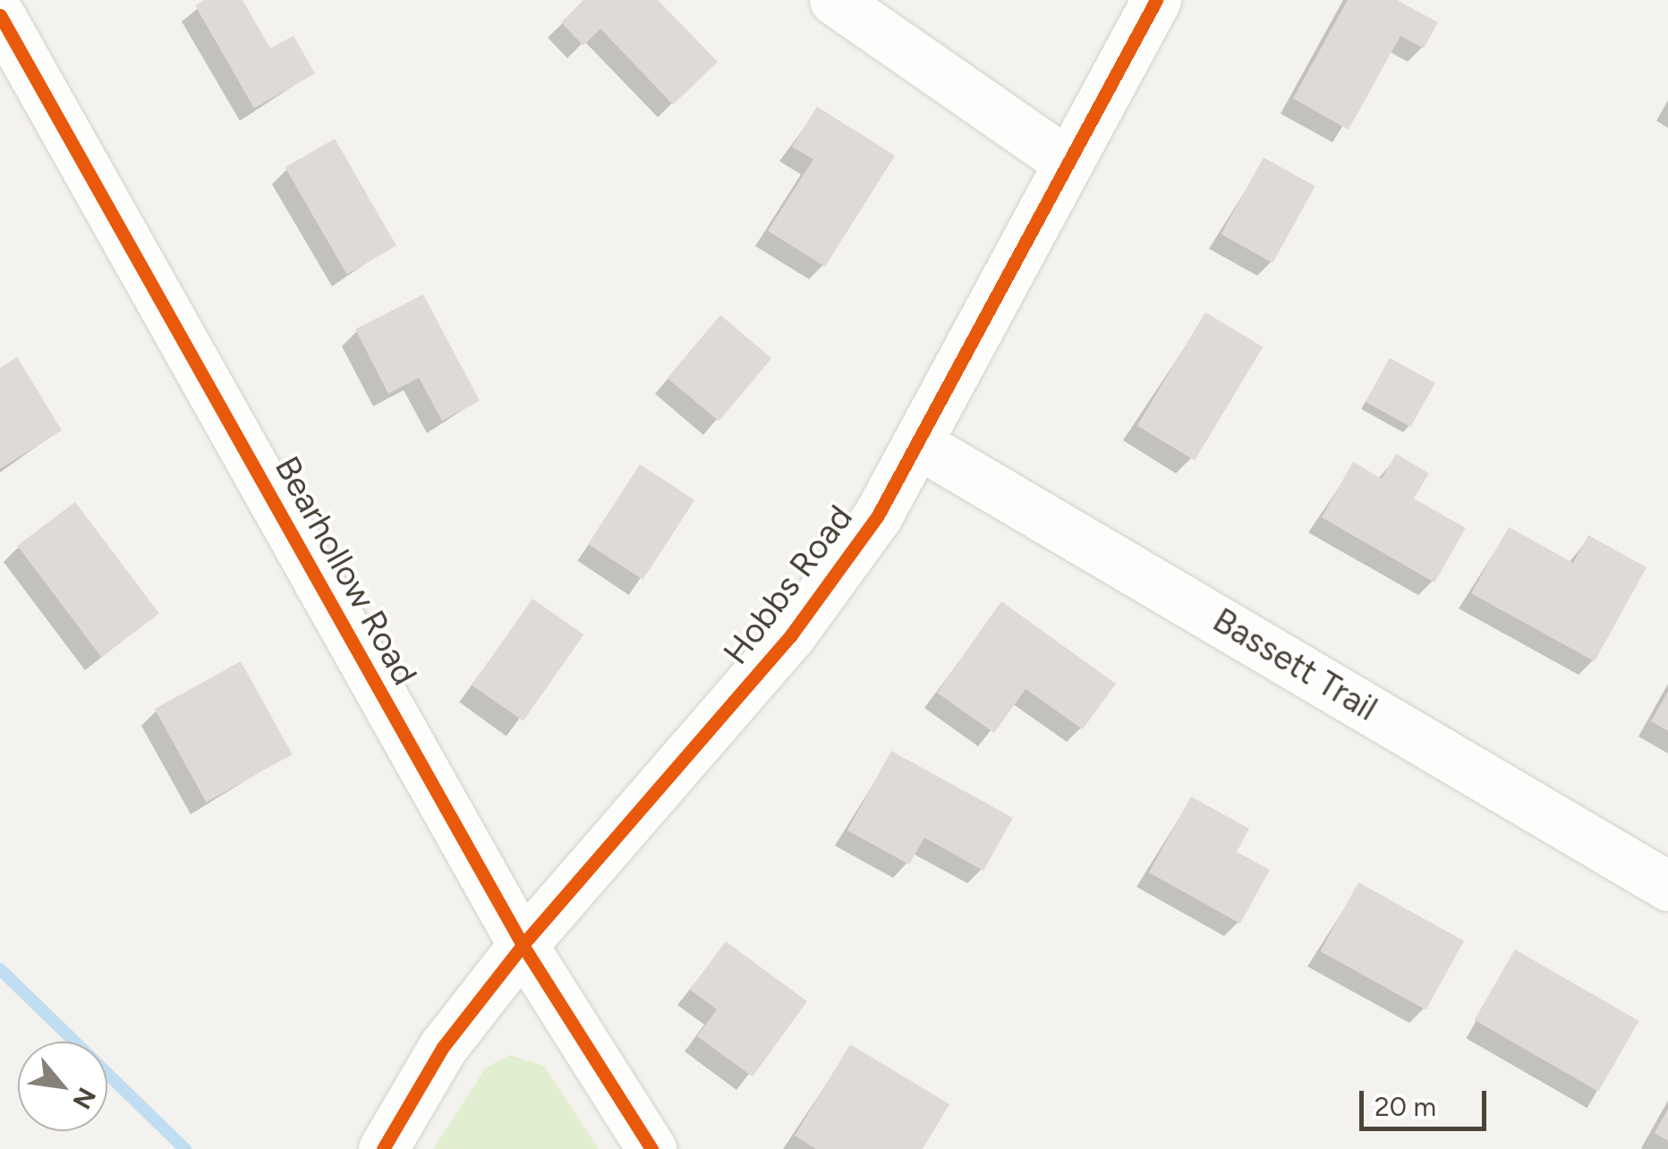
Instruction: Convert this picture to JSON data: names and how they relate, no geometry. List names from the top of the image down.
{
  "streets": {
    "street": ["Bearhollow Road", "Hobbs Road", "Bassett Trail"]
  },
  "crossings": [
    ["Bearhollow Road", "Hobbs Road"],
    ["Hobbs Road", "Bassett Trail"]
  ],
  "scale_bar": "20 m",
  "north": "bottom right"
}
